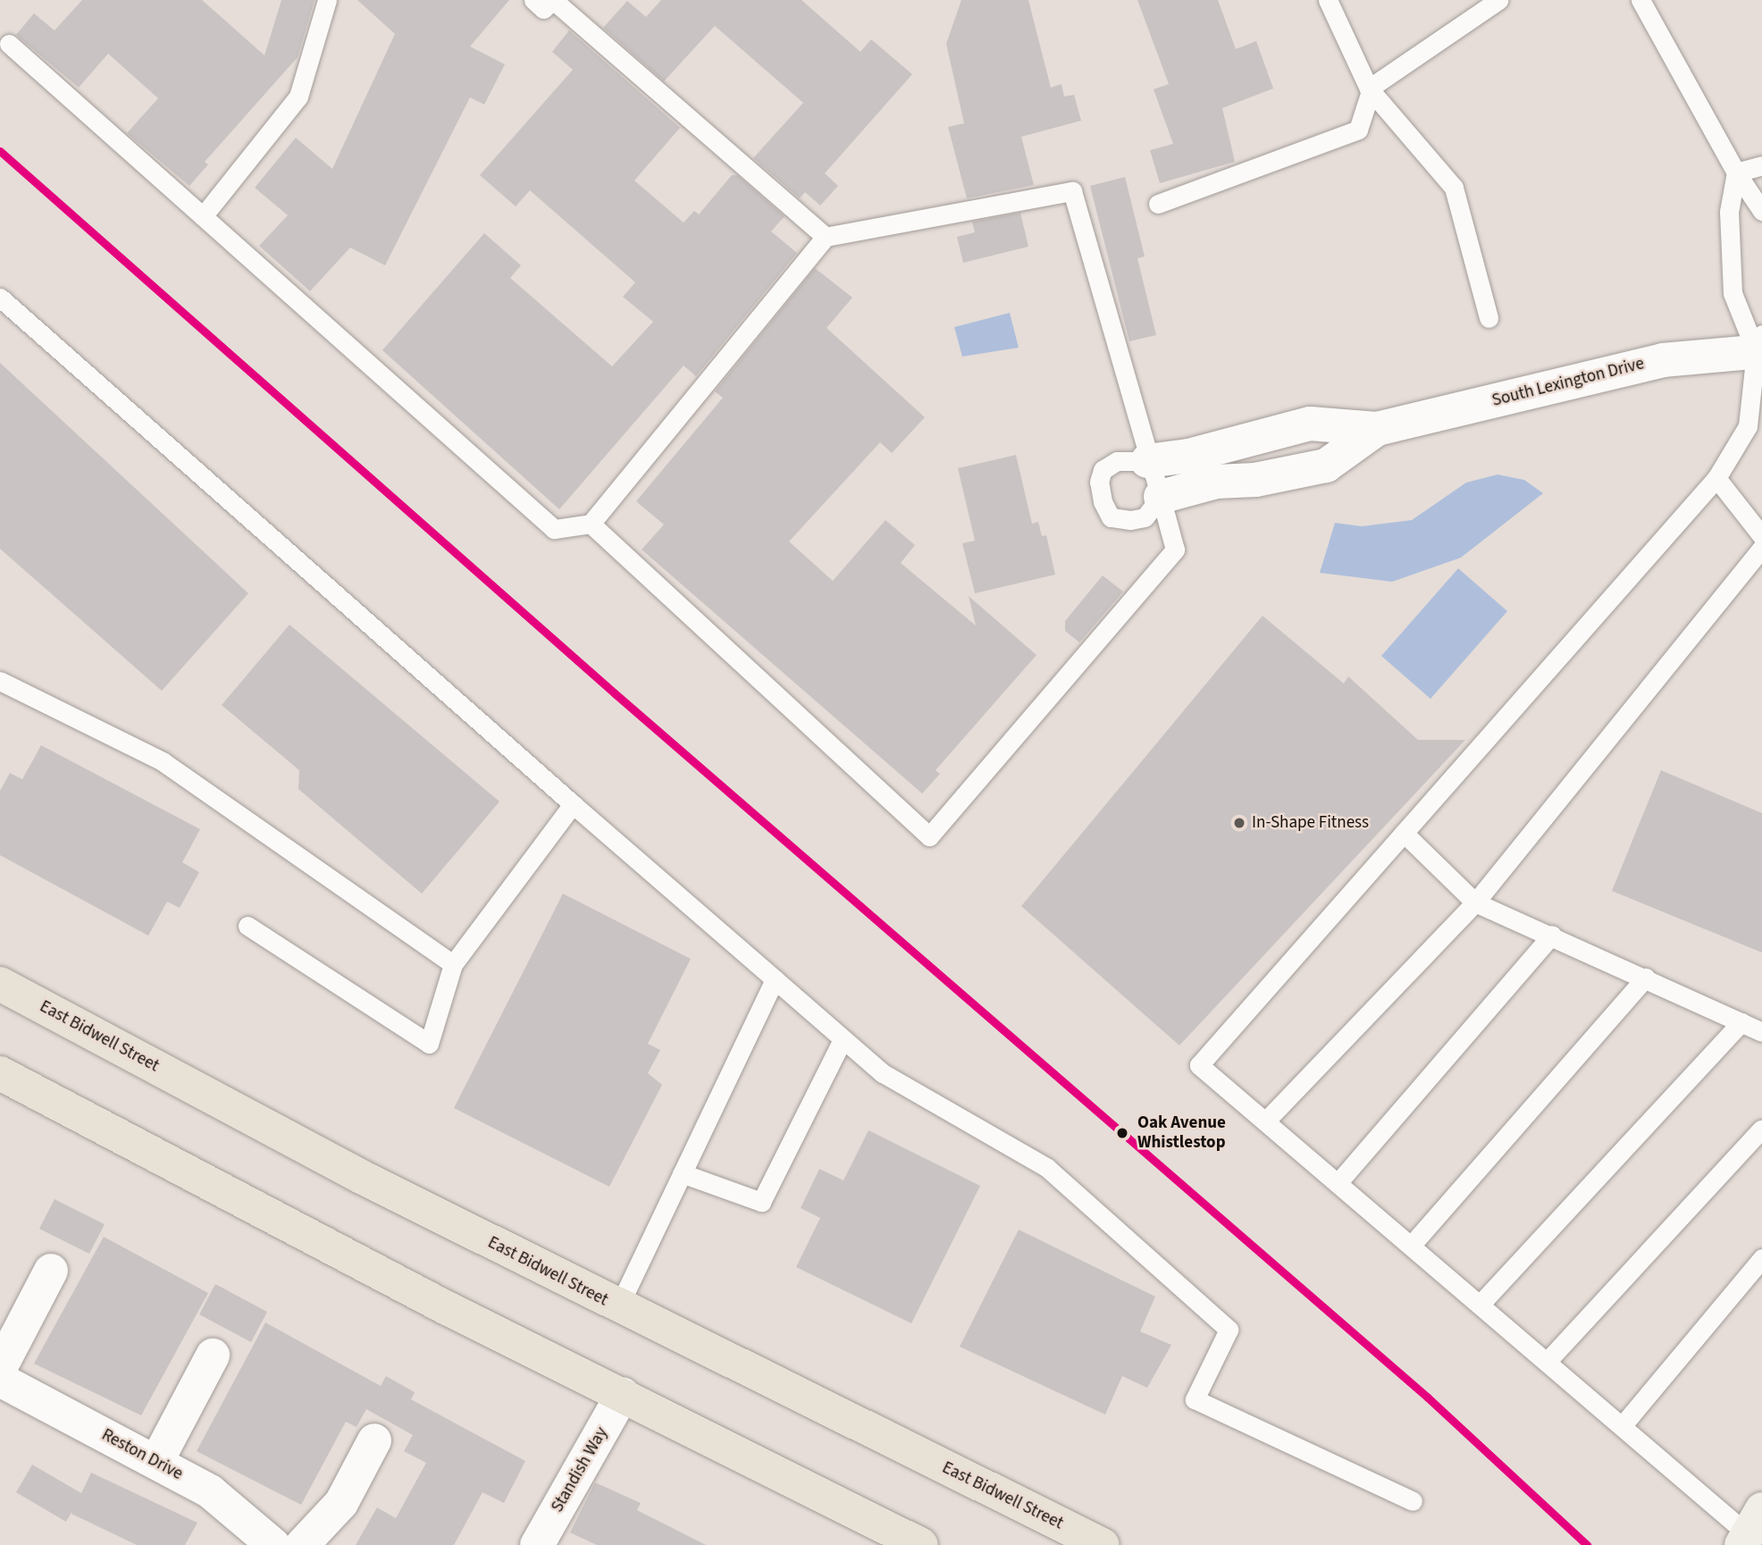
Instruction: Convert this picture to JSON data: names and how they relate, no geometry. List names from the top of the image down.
{
  "streets": {
    "main road": ["East Bidwell Street"],
    "street": ["South Lexington Drive", "Reston Drive", "Standish Way"]
  },
  "places": ["In-Shape Fitness", "Oak Avenue Whistlestop"]
}
